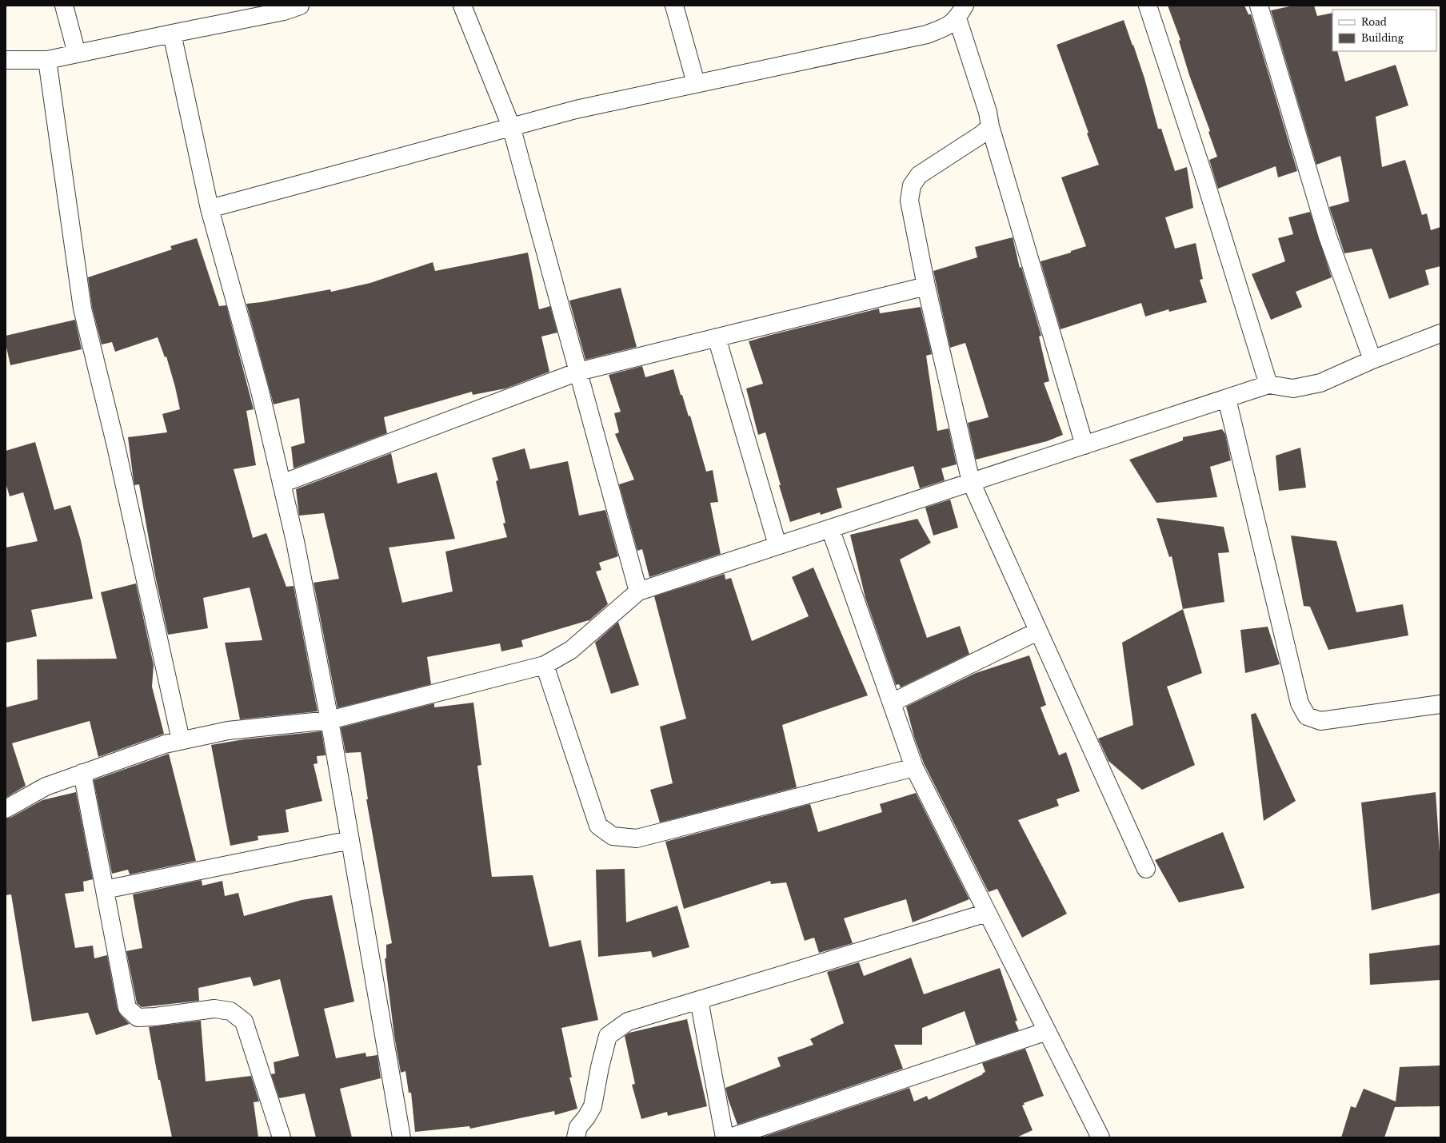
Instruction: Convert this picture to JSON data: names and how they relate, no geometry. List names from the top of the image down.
{
  "legend": ["Road", "Building"]
}
